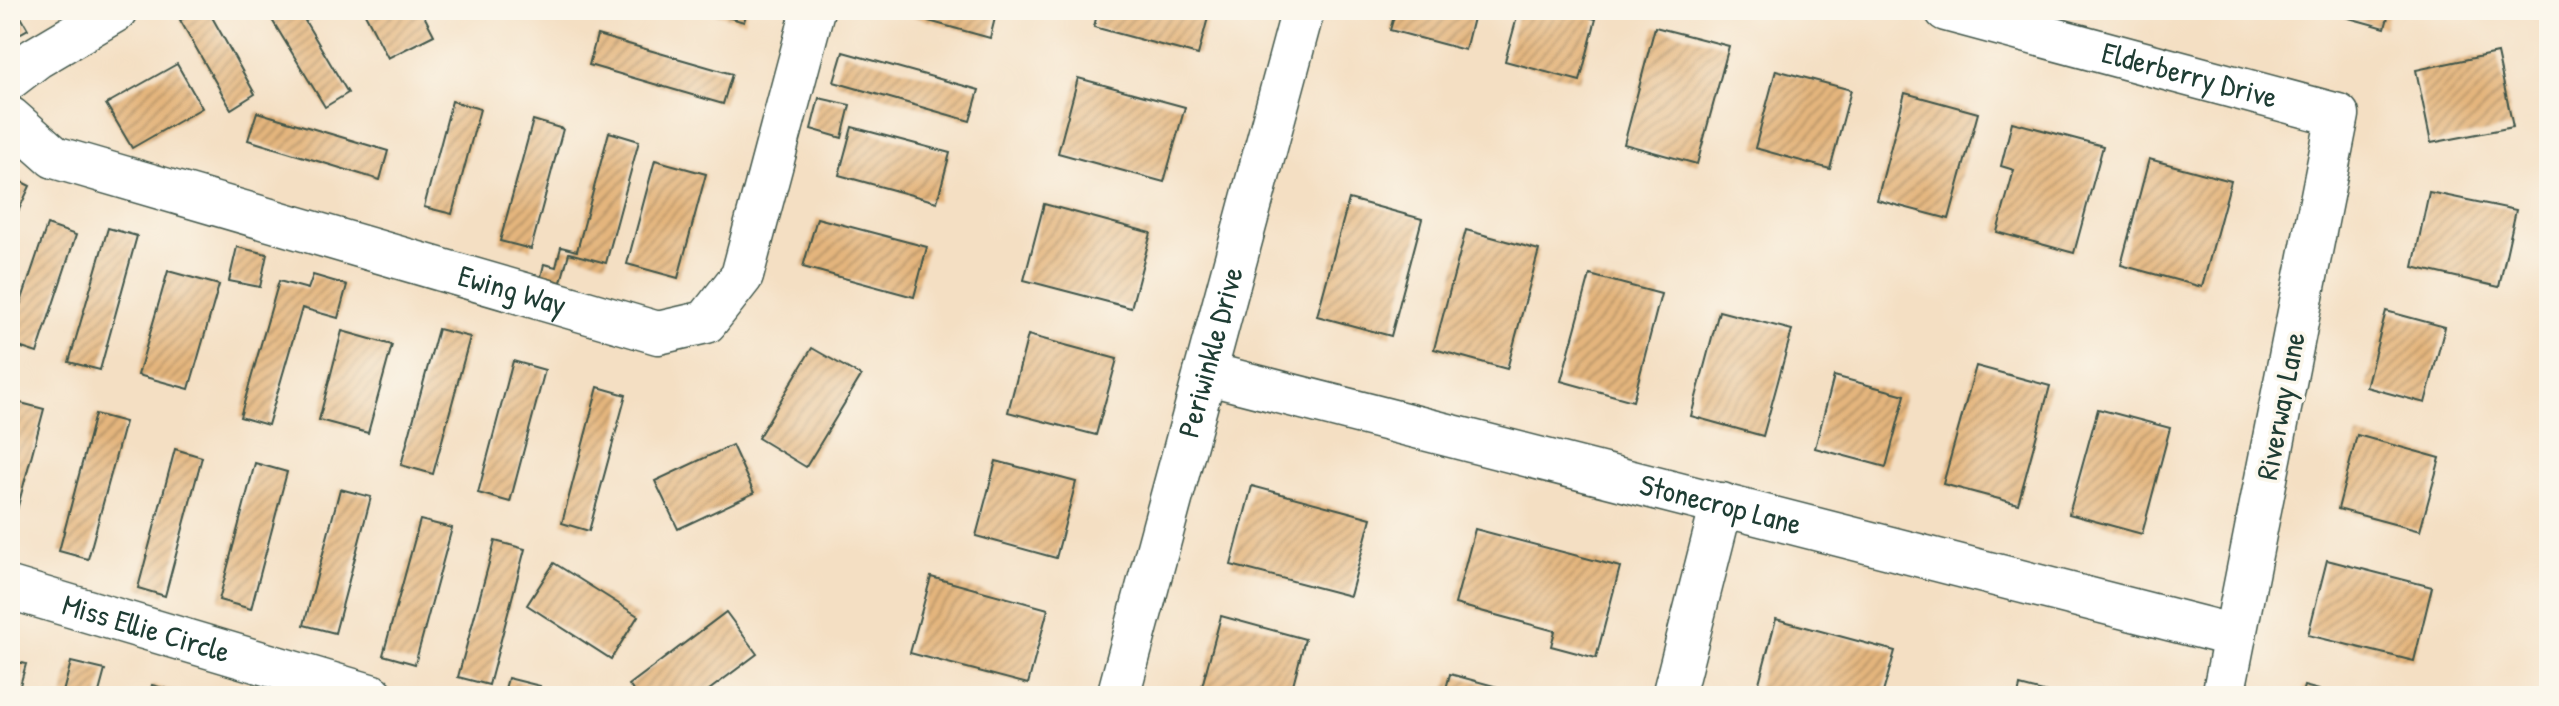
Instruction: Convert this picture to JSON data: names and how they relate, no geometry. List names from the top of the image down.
{
  "streets": {
    "street": [
      "Elderberry Drive",
      "Ewing Way",
      "Periwinkle Drive",
      "Riverway Lane",
      "Stonecrop Lane",
      "Miss Ellie Circle"
    ]
  },
  "crossings": [
    ["Elderberry Drive", "Riverway Lane"],
    ["Periwinkle Drive", "Stonecrop Lane"],
    ["Riverway Lane", "Stonecrop Lane"]
  ]
}
